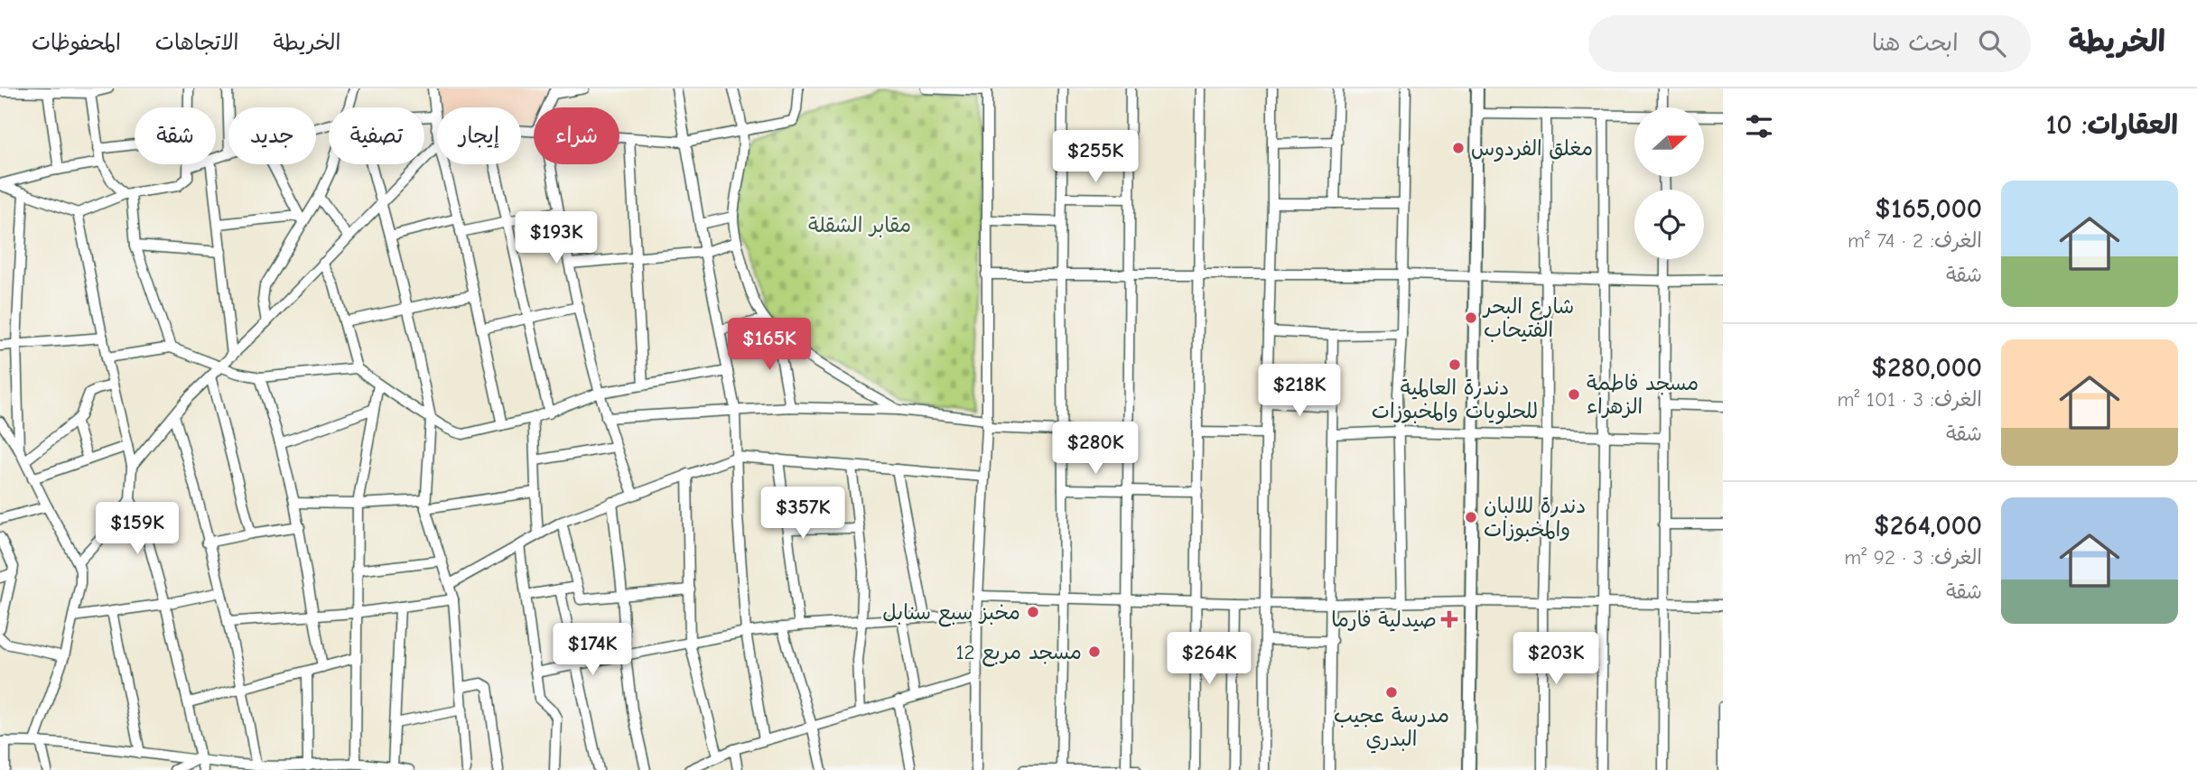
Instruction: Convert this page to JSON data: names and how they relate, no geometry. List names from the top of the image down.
{
  "parks": ["مقابر الشقلة"],
  "places": {
    "other": [
      "مغلق الفردوس",
      "شارع البحر الفتيحاب",
      "دندرة العالمية للحلويات والمخبوزات",
      "مسجد فاطمة الزهراء",
      "دندرة للالبان والمخبوزات",
      "مخبز سبع سنابل",
      "مسجد مربع 12",
      "مدرسة عجيب البدري"
    ],
    "health": ["صيدلية فارما"]
  },
  "north": "right",
  "page": {
    "header": "الخريطة",
    "search": "ابحث هنا",
    "nav": ["الخريطة", "الاتجاهات", "المحفوظات"],
    "heading": "العقارات: 10",
    "chip": [
      "شراء",
      "إيجار",
      "تصفية",
      "جديد",
      "شقة"
    ],
    "price": [
      "$255K",
      "$193K",
      "$165K",
      "$218K",
      "$280K",
      "$357K",
      "$159K",
      "$174K",
      "$264K",
      "$203K"
    ],
    "list": [
      {
        "name": "$165,000",
        "note": "الغرف: 2 · 74 m² · شقة"
      },
      {
        "name": "$280,000",
        "note": "الغرف: 3 · 101 m² · شقة"
      },
      {
        "name": "$264,000",
        "note": "الغرف: 3 · 92 m² · شقة"
      }
    ]
  }
}
